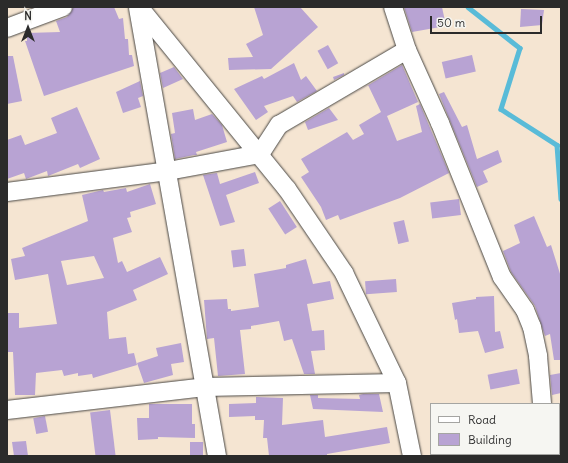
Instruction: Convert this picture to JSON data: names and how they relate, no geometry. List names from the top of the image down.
{
  "legend": ["Road", "Building"],
  "scale_bar": "50 m",
  "north": "top"
}
